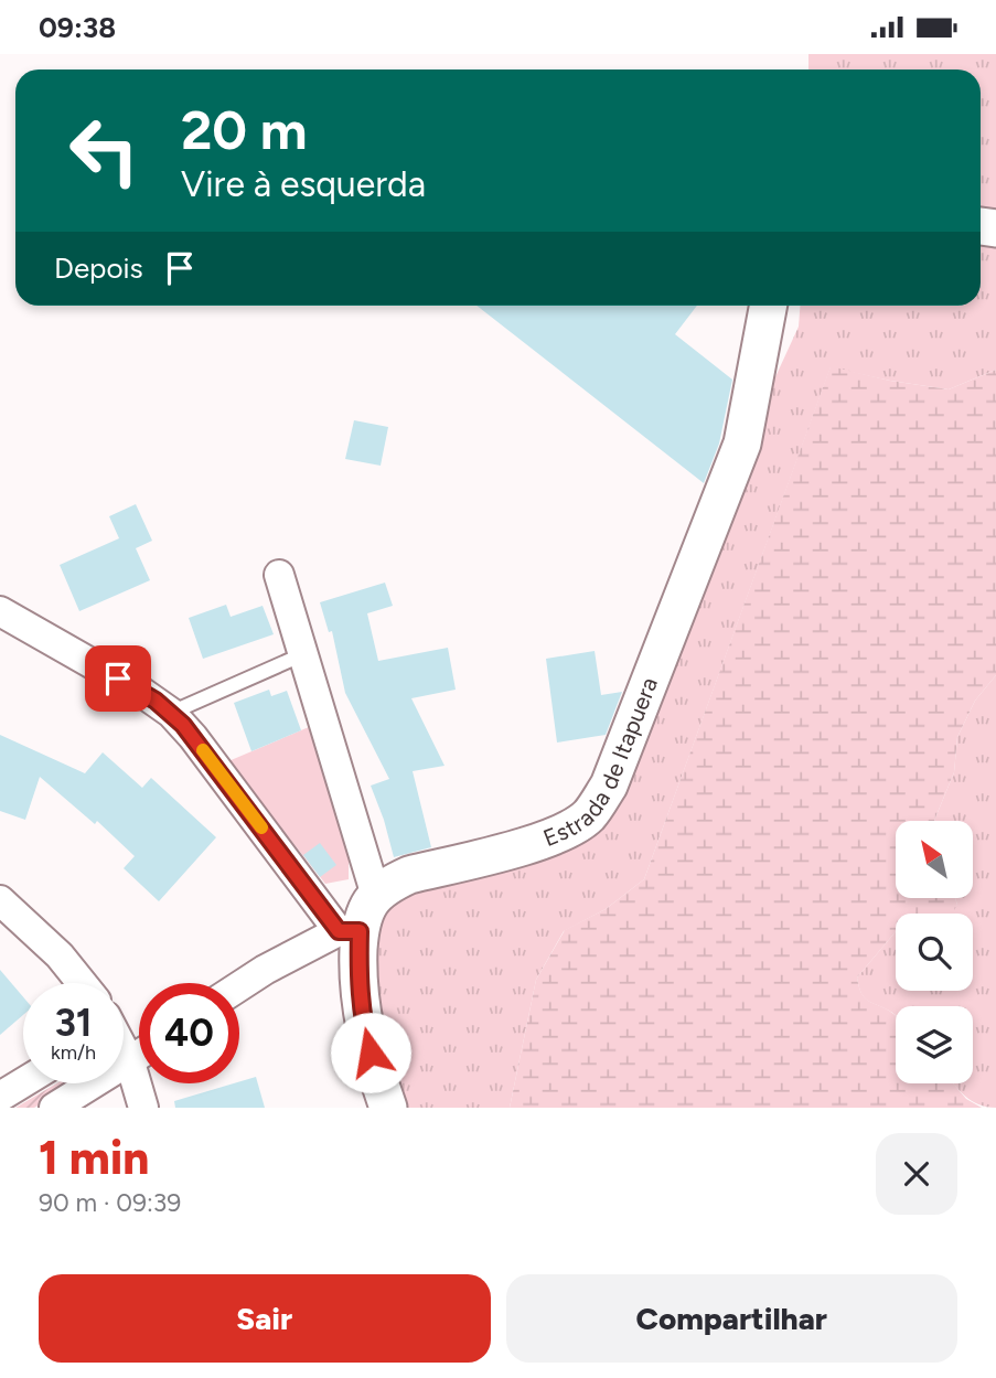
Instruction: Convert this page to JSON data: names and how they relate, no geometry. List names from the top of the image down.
{
  "streets": {
    "street": ["Estrada de Itapuera"]
  },
  "north": "top left",
  "page": {
    "status": "09:38",
    "turn": ["20 m", "Vire à esquerda"],
    "then": "Depois",
    "speed": "31 km/h",
    "limit": "40",
    "heading": ["1 min", "90 m · 09:39"],
    "buttons": ["Sair", "Compartilhar"]
  }
}
